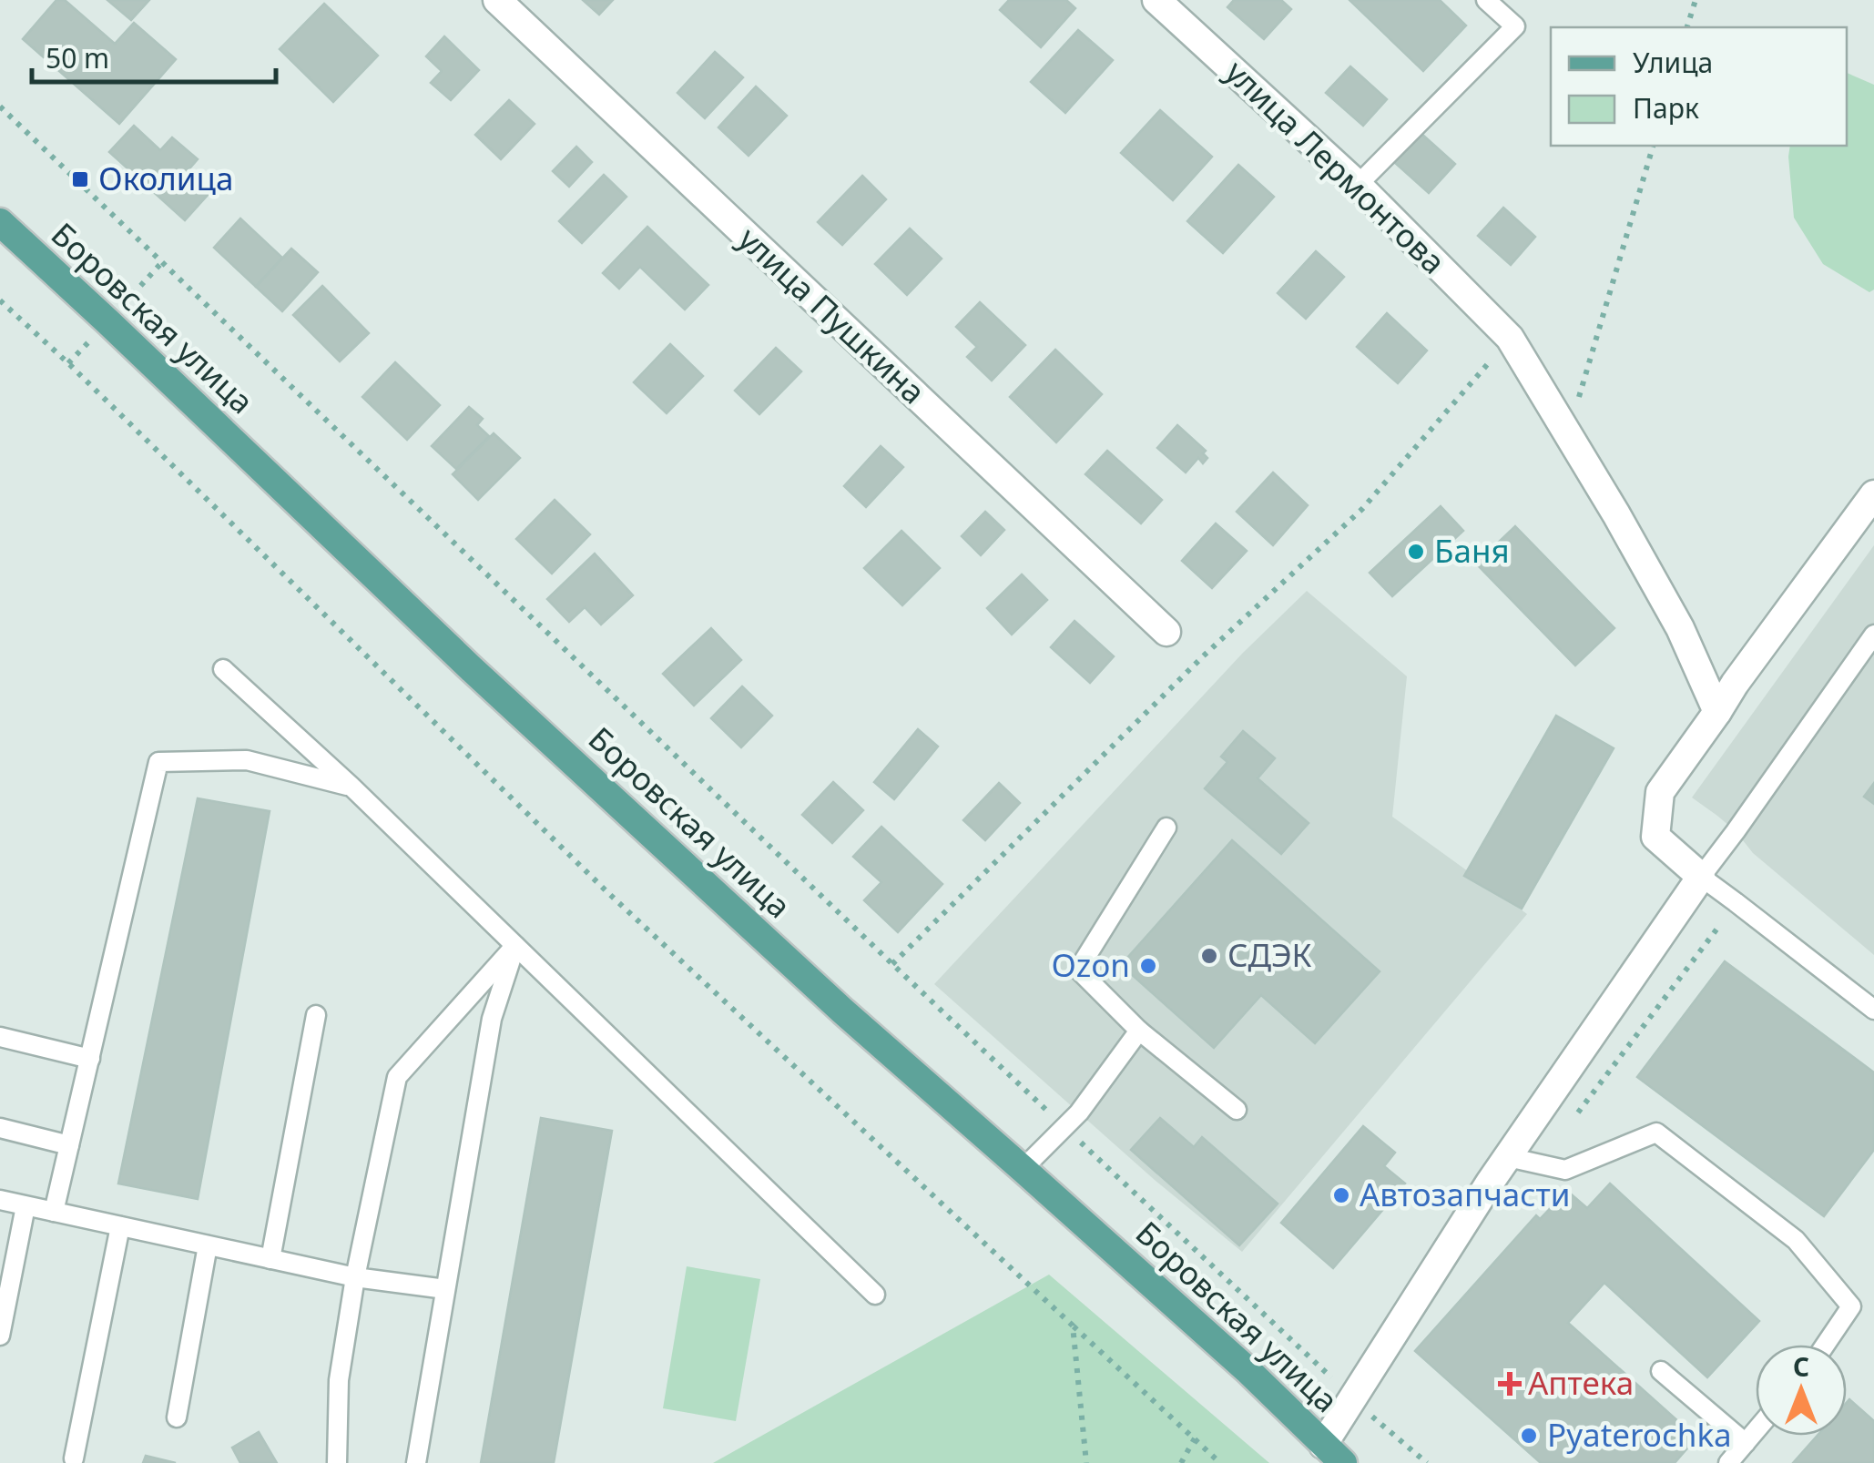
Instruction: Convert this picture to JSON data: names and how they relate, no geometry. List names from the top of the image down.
{
  "streets": {
    "main road": ["Боровская улица"],
    "street": ["улица Лермонтова", "улица Пушкина"]
  },
  "places": {
    "transit": ["Околица"],
    "other": [
      "Баня",
      "СДЭК",
      "Ozon",
      "Автозапчасти",
      "Pyaterochka"
    ],
    "health": ["Аптека"]
  },
  "legend": ["Улица", "Парк"],
  "scale_bar": "50 m",
  "north": "top"
}
